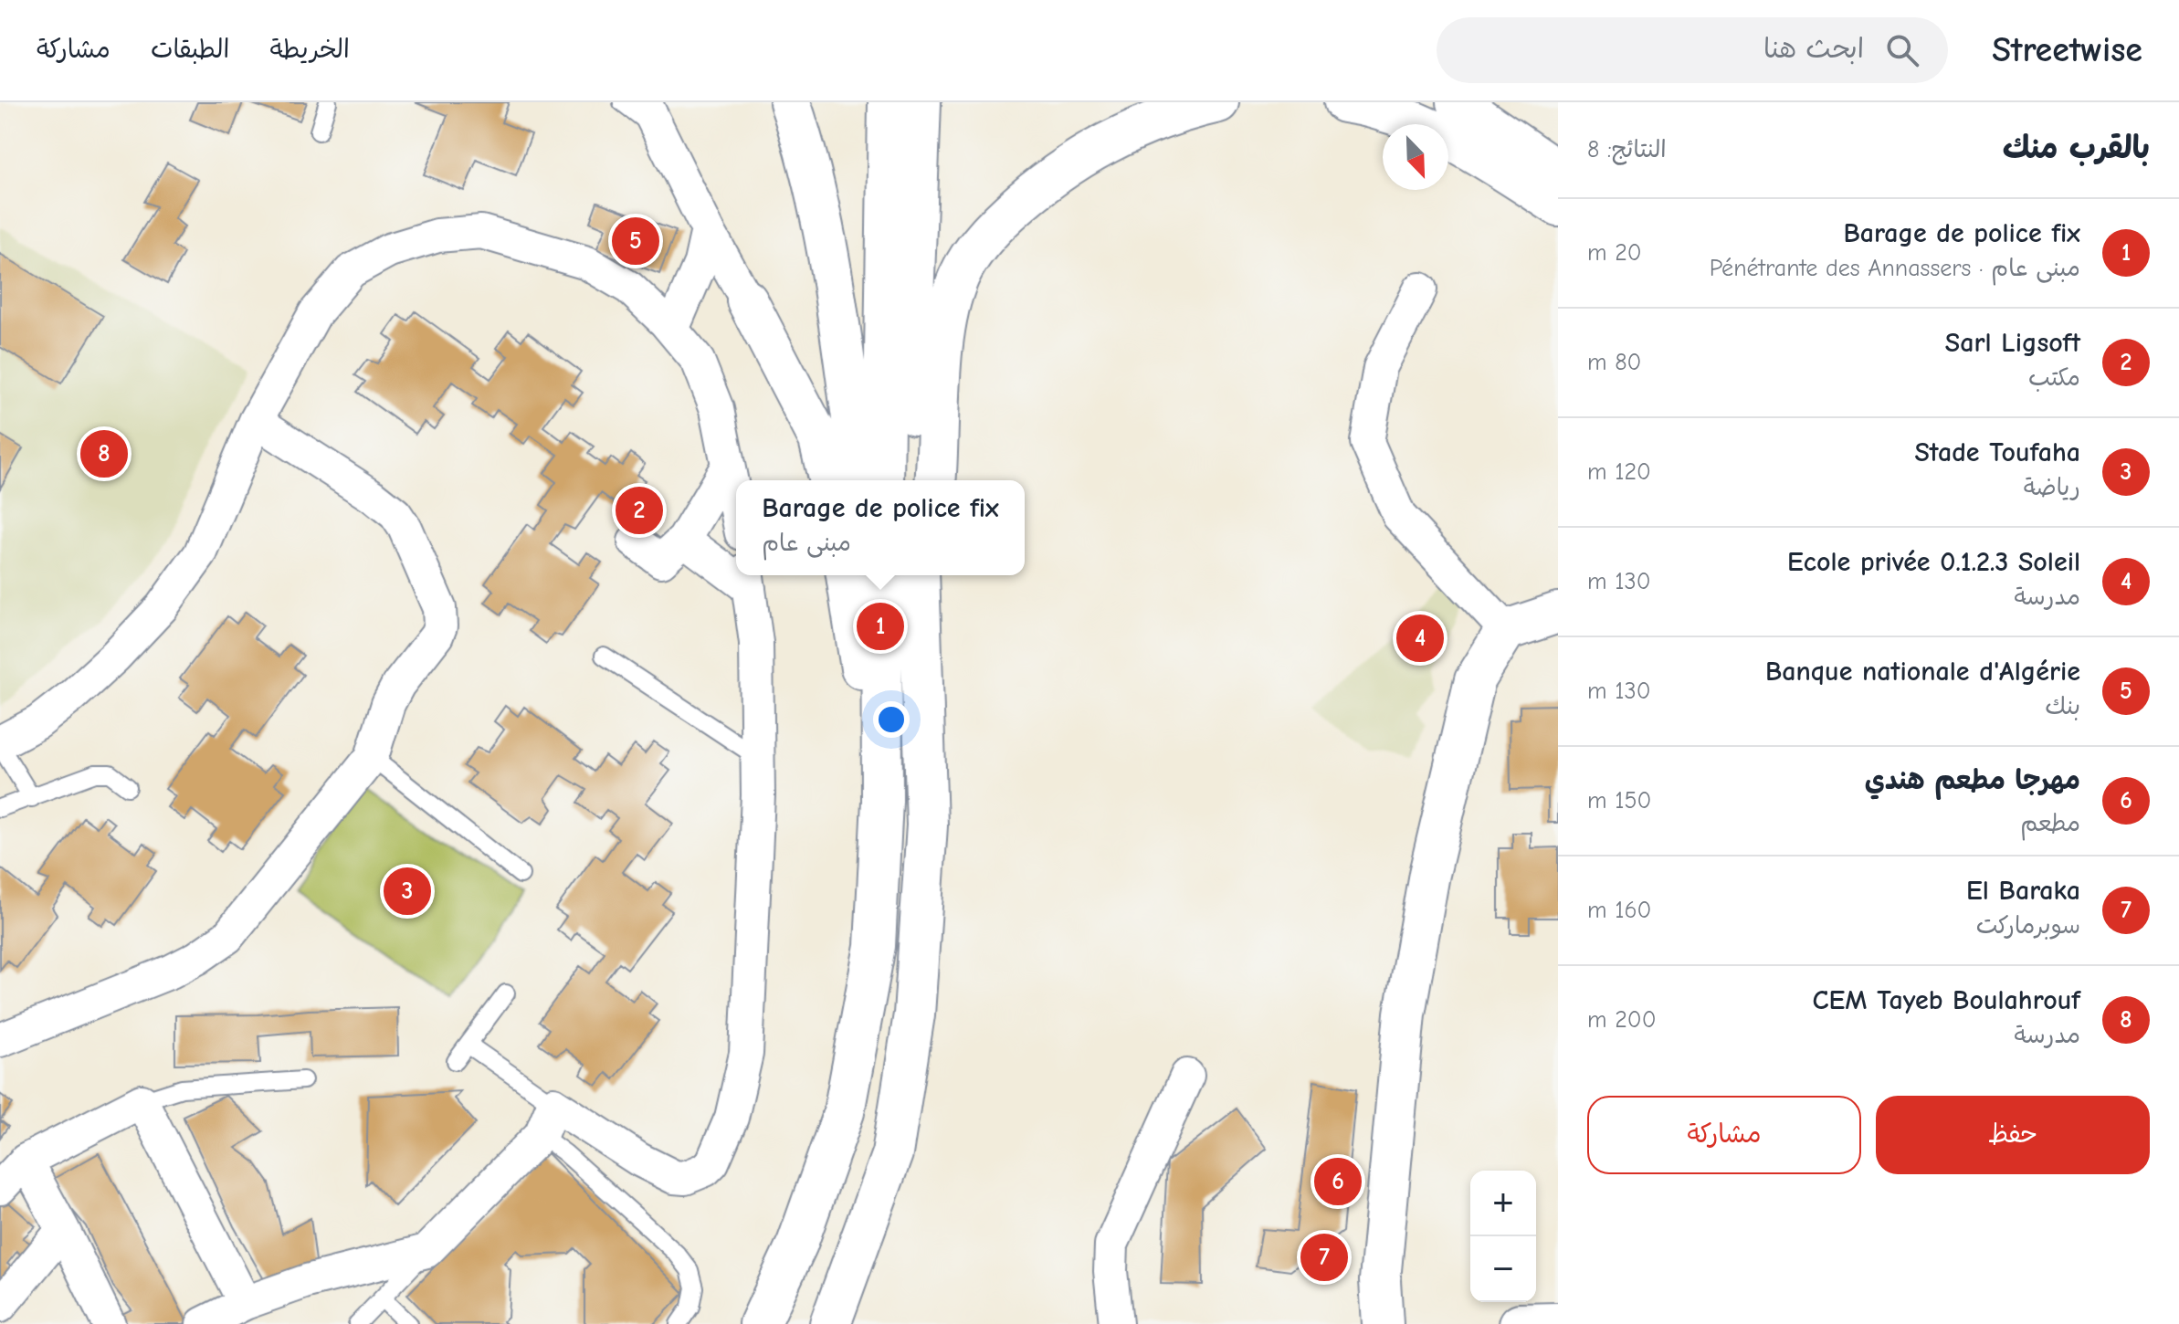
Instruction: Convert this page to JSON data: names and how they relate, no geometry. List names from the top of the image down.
{
  "north": "bottom right",
  "page": {
    "header": "Streetwise",
    "search": "ابحث هنا",
    "nav": ["الخريطة", "الطبقات", "مشاركة"],
    "heading": ["بالقرب منك", "النتائج: 8"],
    "list": [
      {
        "mark": "1",
        "name": "Barage de police fix",
        "note": "مبنى عام · Pénétrante des Annassers",
        "value": "20 m"
      },
      {
        "mark": "2",
        "name": "Sarl Ligsoft",
        "note": "مكتب",
        "value": "80 m"
      },
      {
        "mark": "3",
        "name": "Stade Toufaha",
        "note": "رياضة",
        "value": "120 m"
      },
      {
        "mark": "4",
        "name": "Ecole privée 0.1.2.3 Soleil",
        "note": "مدرسة",
        "value": "130 m"
      },
      {
        "mark": "5",
        "name": "Banque nationale d'Algérie",
        "note": "بنك",
        "value": "130 m"
      },
      {
        "mark": "6",
        "name": "مهرجا مطعم هندي",
        "note": "مطعم",
        "value": "150 m"
      },
      {
        "mark": "7",
        "name": "El Baraka",
        "note": "سوبرماركت",
        "value": "160 m"
      },
      {
        "mark": "8",
        "name": "CEM Tayeb Boulahrouf",
        "note": "مدرسة",
        "value": "200 m"
      }
    ],
    "pins": [
      "5",
      "8",
      "2",
      "1",
      "4",
      "3",
      "6",
      "7"
    ],
    "popup": ["Barage de police fix", "مبنى عام"],
    "buttons": ["حفظ", "مشاركة"],
    "map_buttons": ["+", "−"]
  }
}
